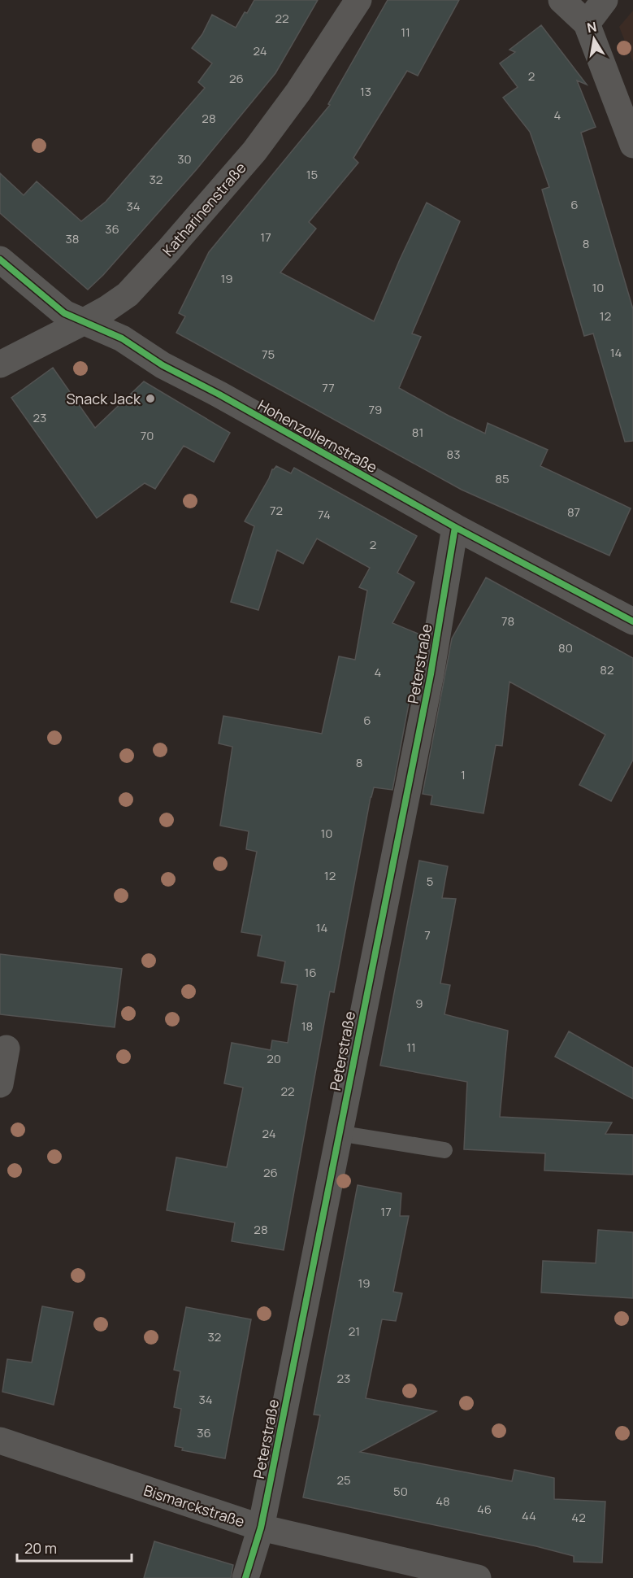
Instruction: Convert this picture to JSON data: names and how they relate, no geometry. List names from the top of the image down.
{
  "streets": {
    "street": [
      "Katharinenstraße",
      "Hohenzollernstraße",
      "Peterstraße",
      "Bismarckstraße"
    ]
  },
  "crossings": [
    ["Katharinenstraße", "Hohenzollernstraße"],
    ["Hohenzollernstraße", "Peterstraße"],
    ["Peterstraße", "Bismarckstraße"]
  ],
  "places": ["Snack Jack"],
  "house_numbers": [
    "22",
    "11",
    "24",
    "2",
    "26",
    "13",
    "4",
    "28",
    "30",
    "15",
    "32",
    "6",
    "34",
    "36",
    "17",
    "38",
    "8",
    "19",
    "10",
    "12",
    "14",
    "75",
    "77",
    "79",
    "23",
    "81",
    "70",
    "83",
    "85",
    "72",
    "87",
    "74",
    "2",
    "78",
    "80",
    "82",
    "4",
    "6",
    "8",
    "1",
    "10",
    "12",
    "5",
    "14",
    "7",
    "16",
    "9",
    "18",
    "11",
    "20",
    "22",
    "24",
    "26",
    "17",
    "28",
    "19",
    "21",
    "32",
    "23",
    "34",
    "36",
    "25",
    "50",
    "48",
    "46",
    "44",
    "42"
  ],
  "scale_bar": "20 m",
  "north": "top"
}
